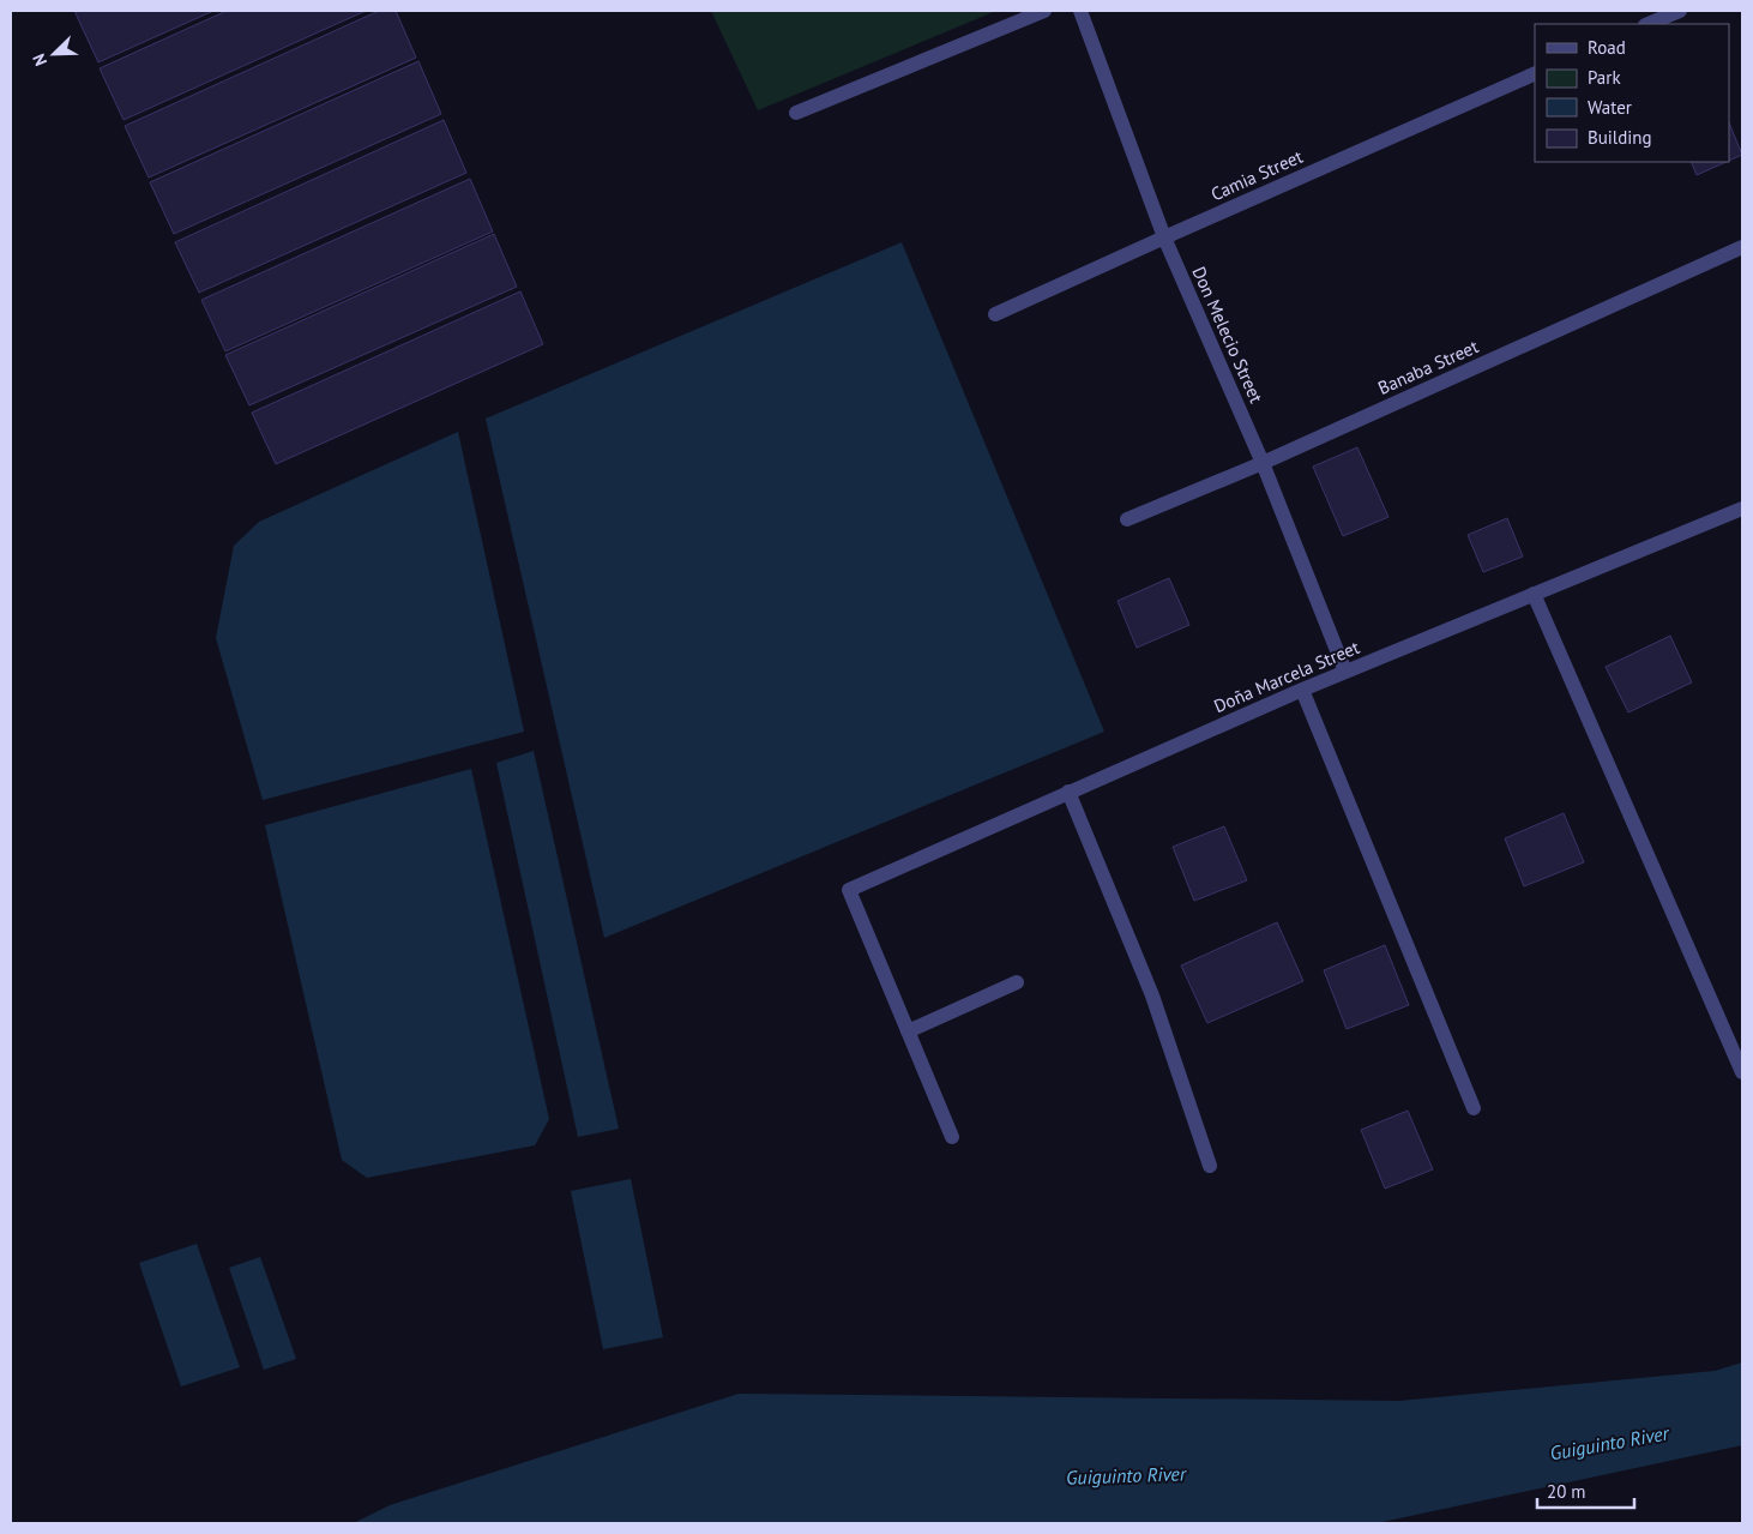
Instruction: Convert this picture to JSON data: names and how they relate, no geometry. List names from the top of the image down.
{
  "streets": {
    "street": [
      "Camia Street",
      "Don Melecio Street",
      "Banaba Street",
      "Doña Marcela Street"
    ]
  },
  "crossings": [
    ["Camia Street", "Don Melecio Street"],
    ["Don Melecio Street", "Banaba Street"],
    ["Don Melecio Street", "Doña Marcela Street"]
  ],
  "water": ["Guiguinto River"],
  "legend": [
    "Road",
    "Park",
    "Water",
    "Building"
  ],
  "scale_bar": "20 m",
  "north": "bottom left"
}
